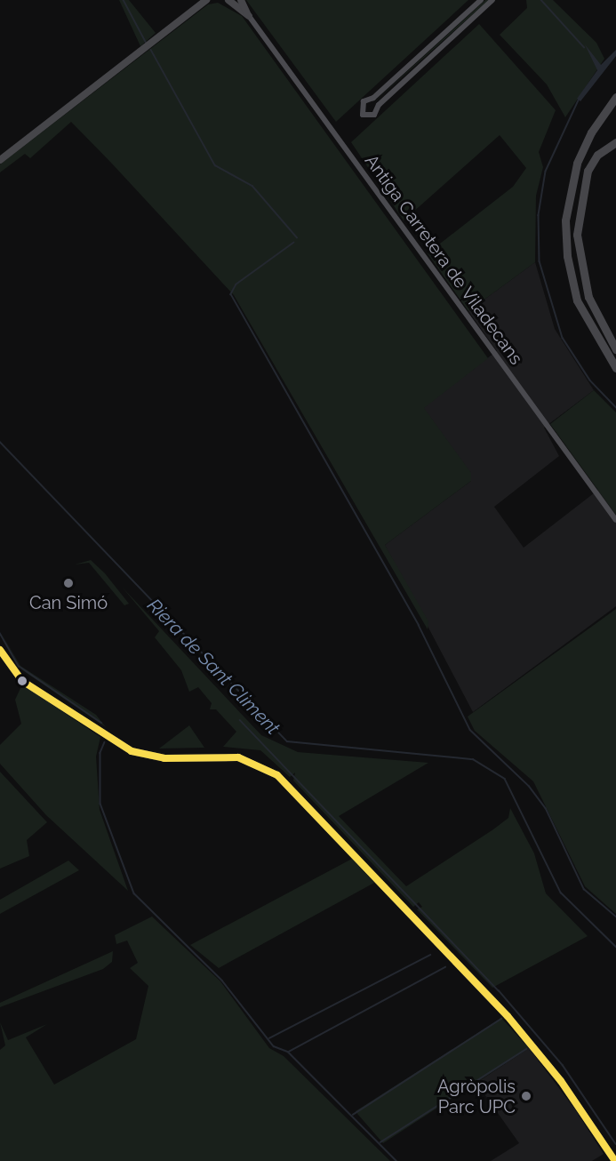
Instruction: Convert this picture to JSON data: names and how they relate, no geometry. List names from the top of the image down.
{
  "streets": {
    "street": ["Antiga Carretera de Viladecans"]
  },
  "water": ["Riera de Sant Climent"],
  "places": ["Can Simó", "Agròpolis Parc UPC"]
}
